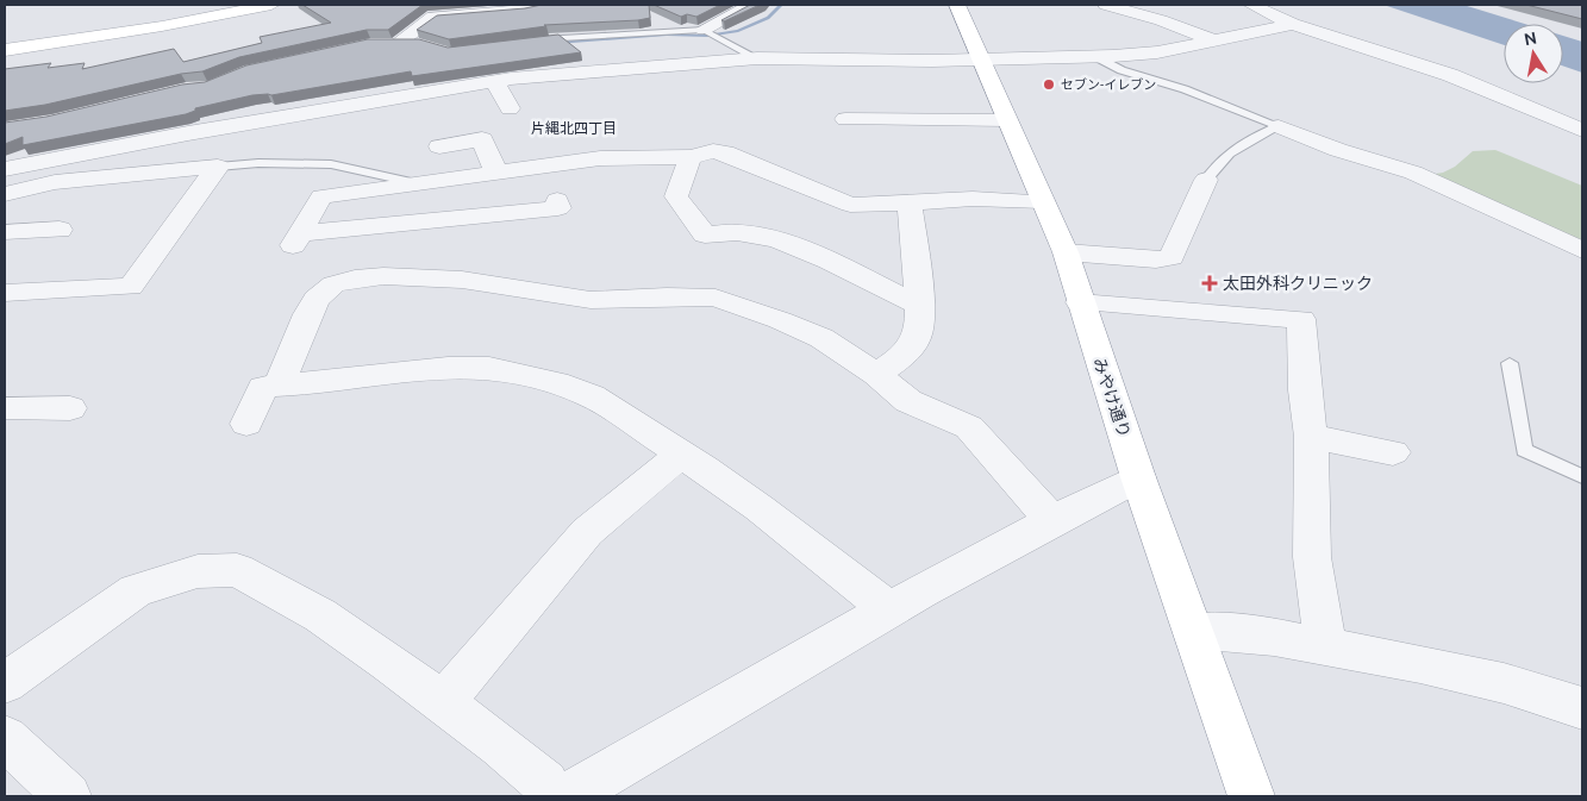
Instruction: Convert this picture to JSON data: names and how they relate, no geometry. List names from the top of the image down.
{
  "streets": {
    "main road": ["みやけ通り"]
  },
  "districts": ["片縄北四丁目"],
  "places": {
    "other": ["セブン-イレブン"],
    "health": ["太田外科クリニック"]
  },
  "north": "top"
}
